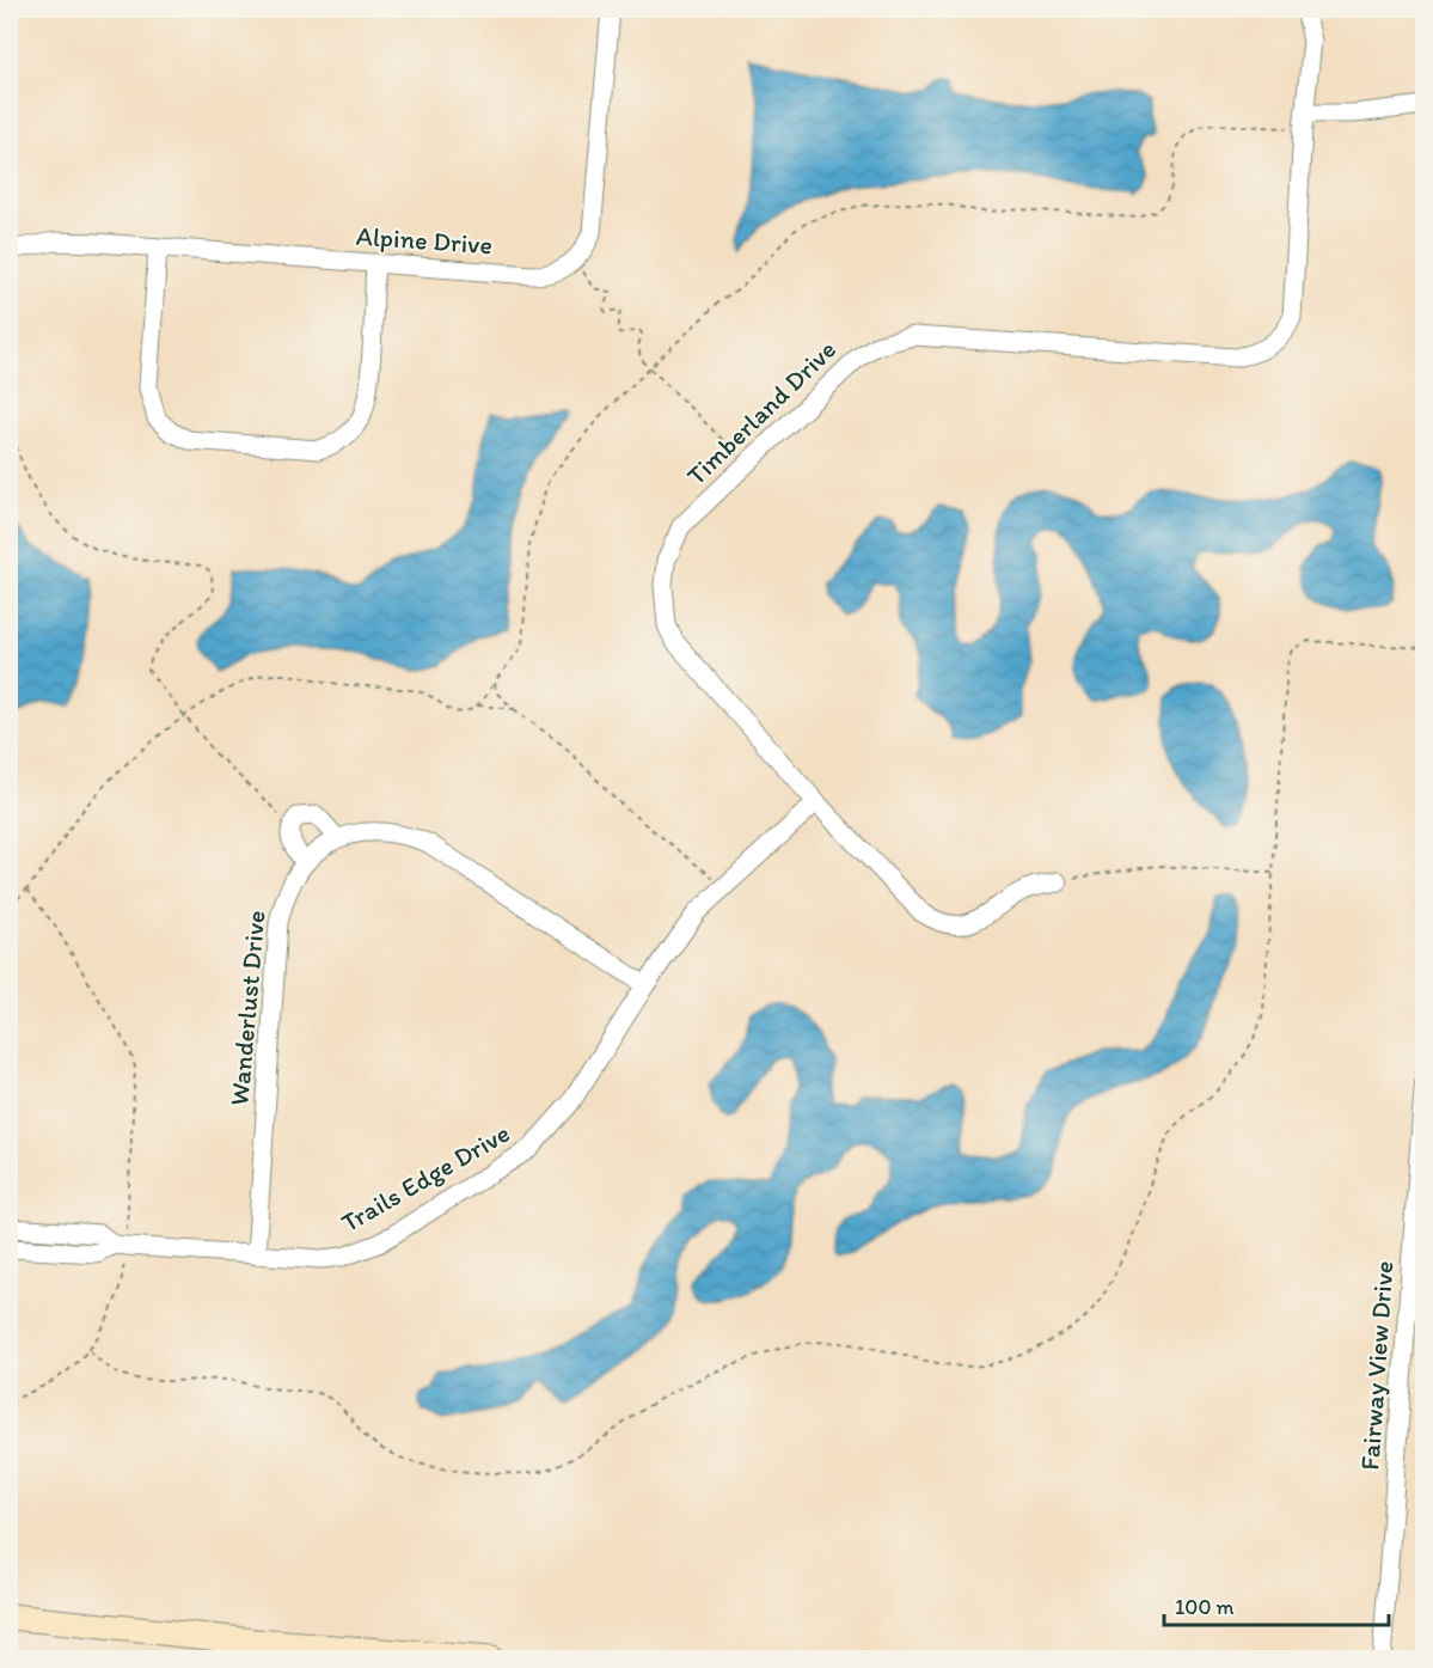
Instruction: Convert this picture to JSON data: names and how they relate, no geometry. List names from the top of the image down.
{
  "streets": {
    "street": [
      "Alpine Drive",
      "Timberland Drive",
      "Wanderlust Drive",
      "Trails Edge Drive",
      "Fairway View Drive"
    ]
  },
  "crossings": [
    ["Timberland Drive", "Trails Edge Drive"],
    ["Wanderlust Drive", "Trails Edge Drive"]
  ],
  "scale_bar": "100 m"
}
